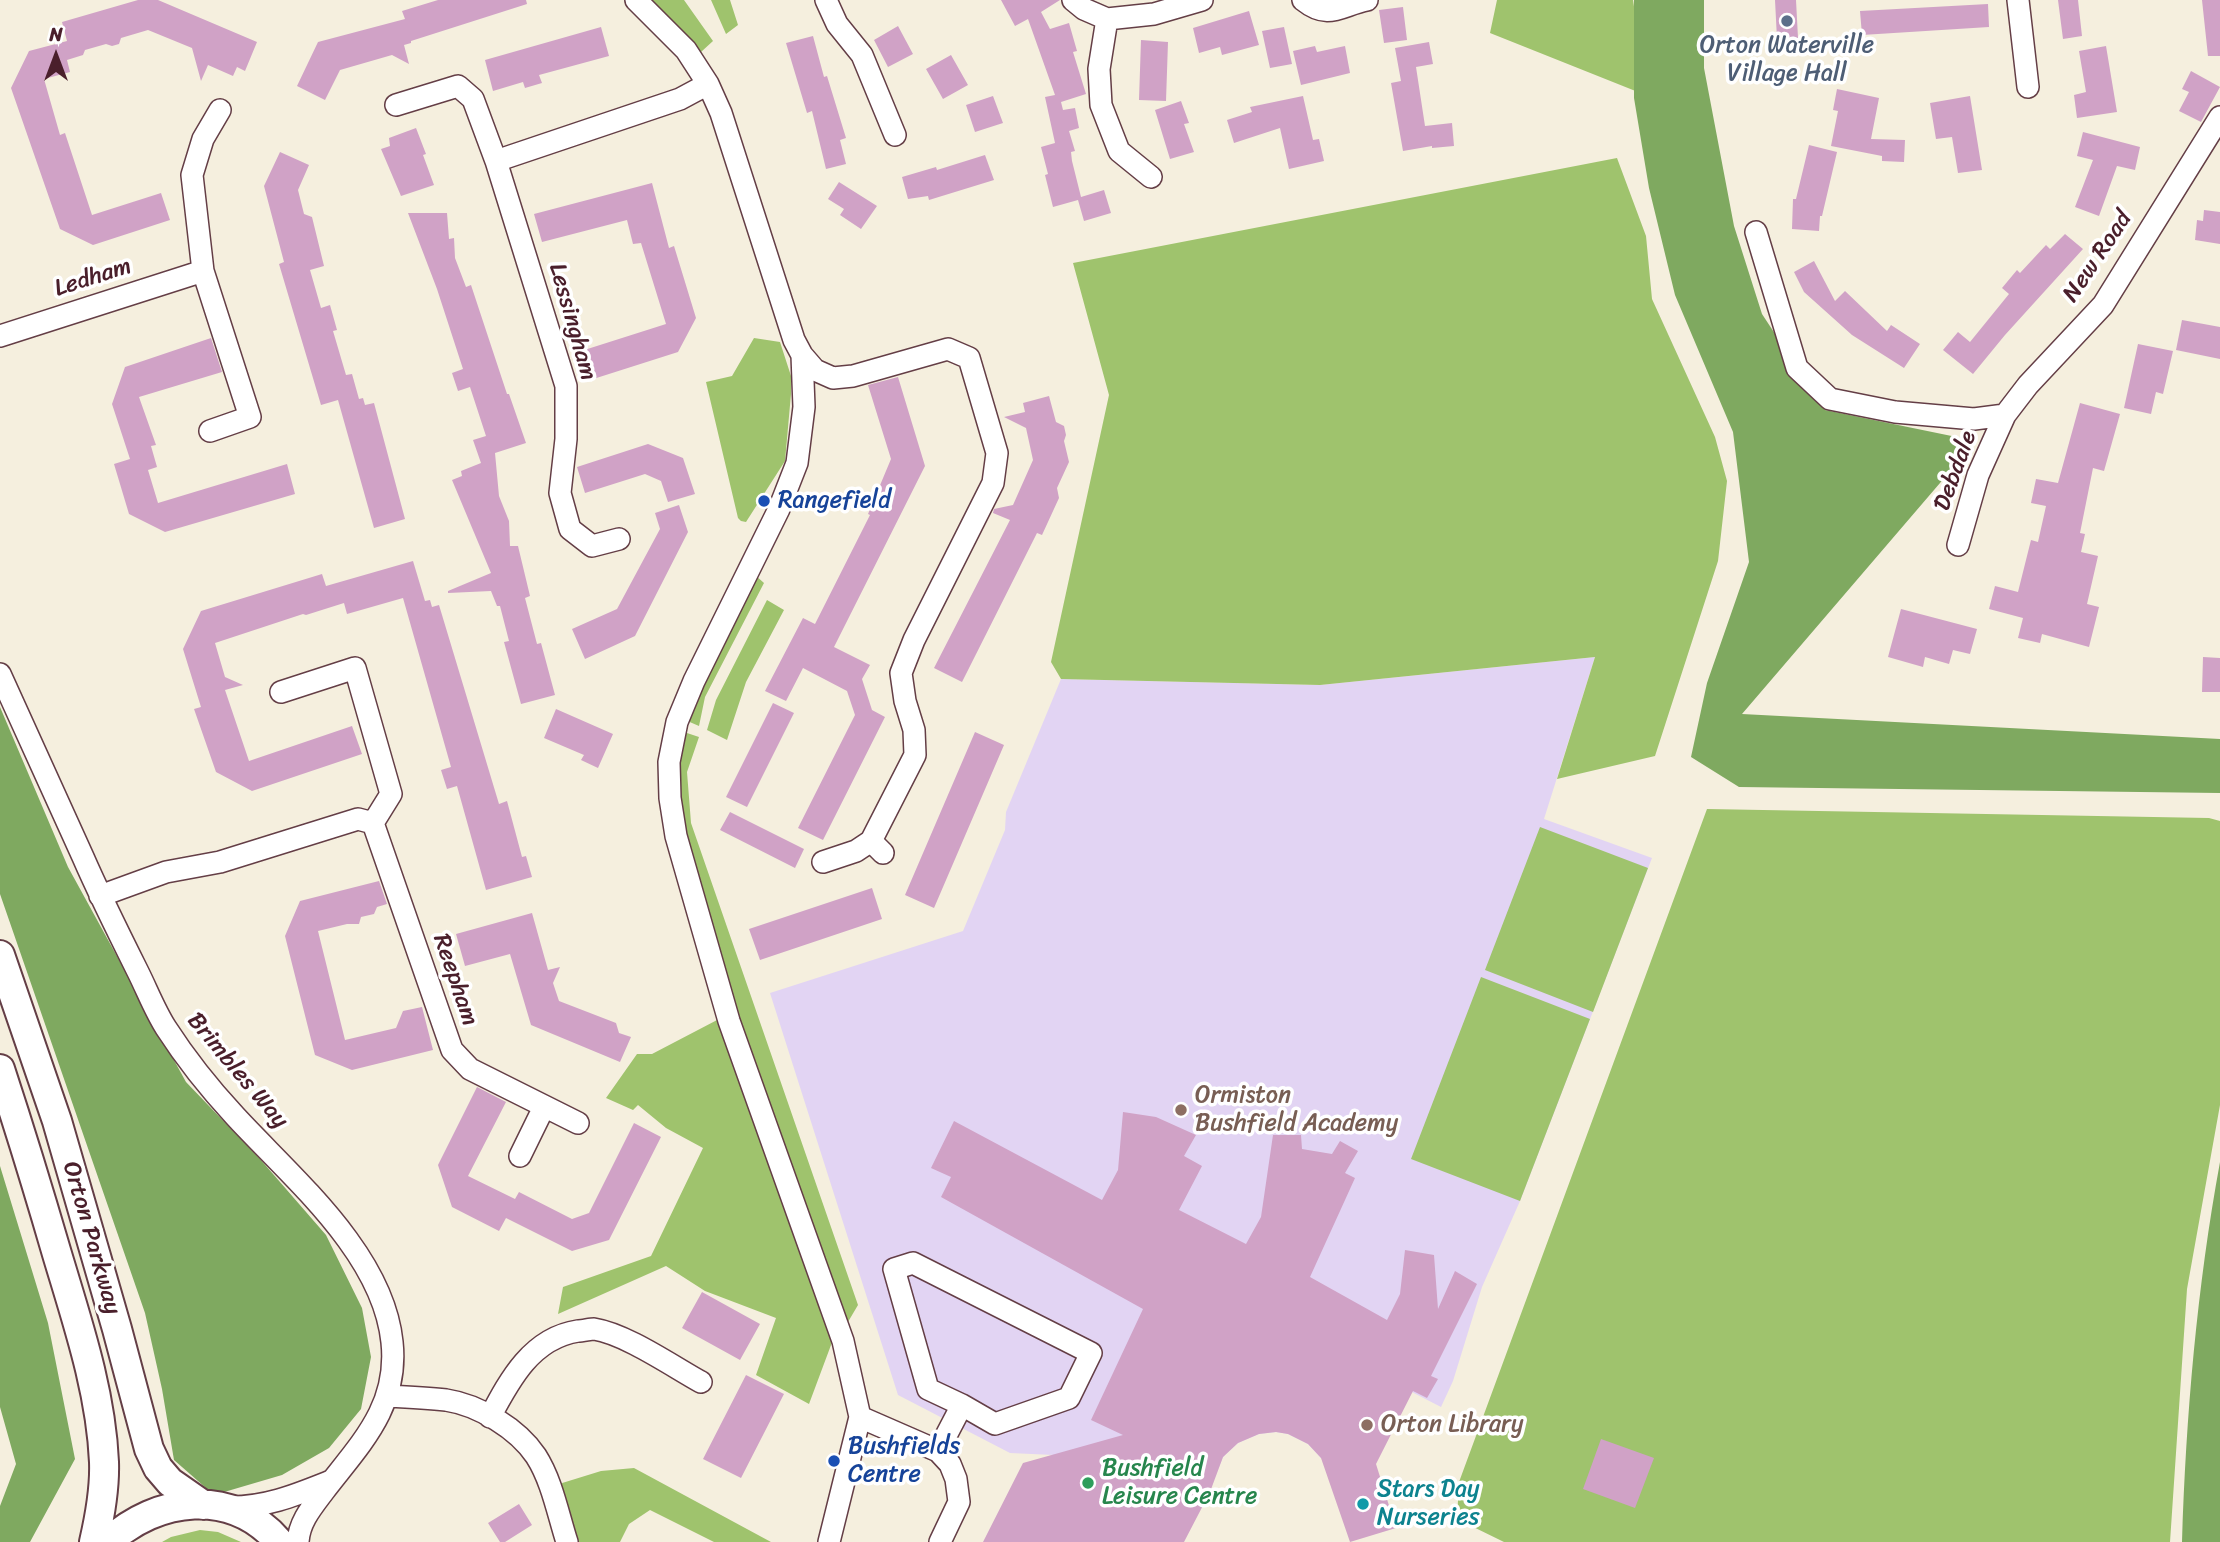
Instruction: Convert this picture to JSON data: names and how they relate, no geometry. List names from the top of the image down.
{
  "streets": {
    "main road": ["Orton Parkway"],
    "street": [
      "New Road",
      "Ledham",
      "Lessingham",
      "Debdale",
      "Reepham",
      "Brimbles Way"
    ]
  },
  "crossings": [
    ["New Road", "Debdale"]
  ],
  "places": [
    "Orton Waterville Village Hall",
    "Rangefield",
    "Ormiston Bushfield Academy",
    "Orton Library",
    "Bushfields Centre",
    "Bushfield Leisure Centre",
    "Stars Day Nurseries"
  ],
  "north": "top"
}
